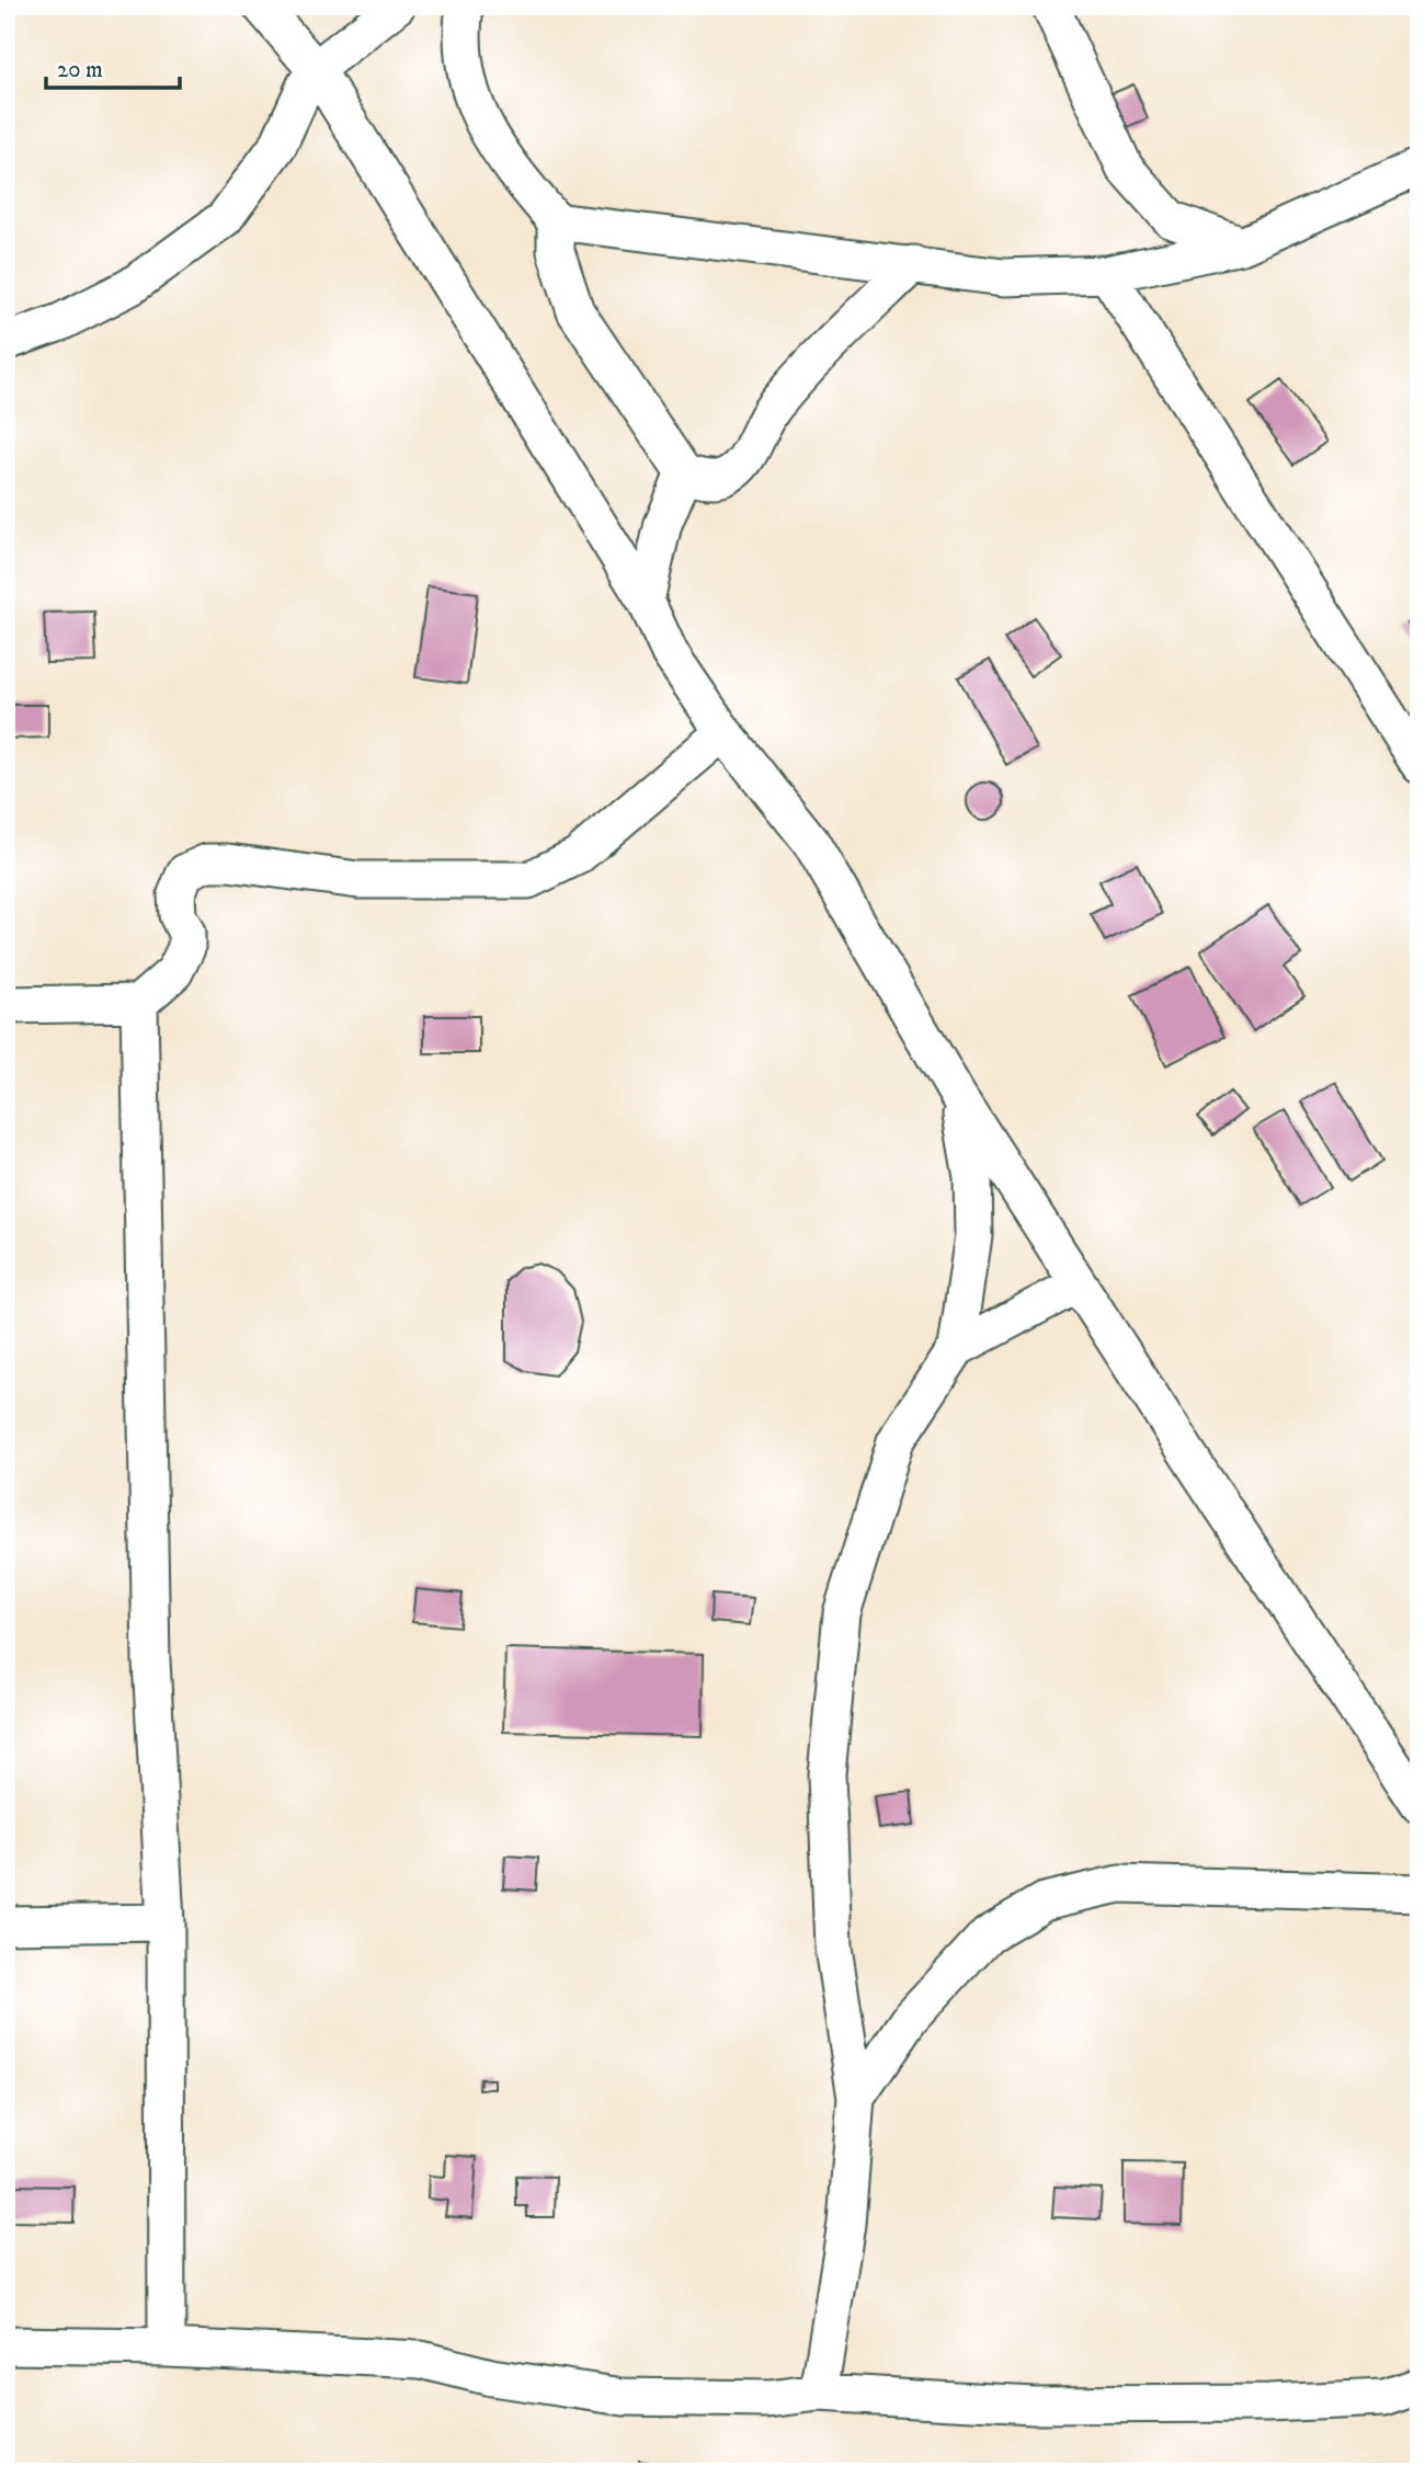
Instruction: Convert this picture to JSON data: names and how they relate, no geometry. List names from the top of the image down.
{
  "scale_bar": "20 m"
}
